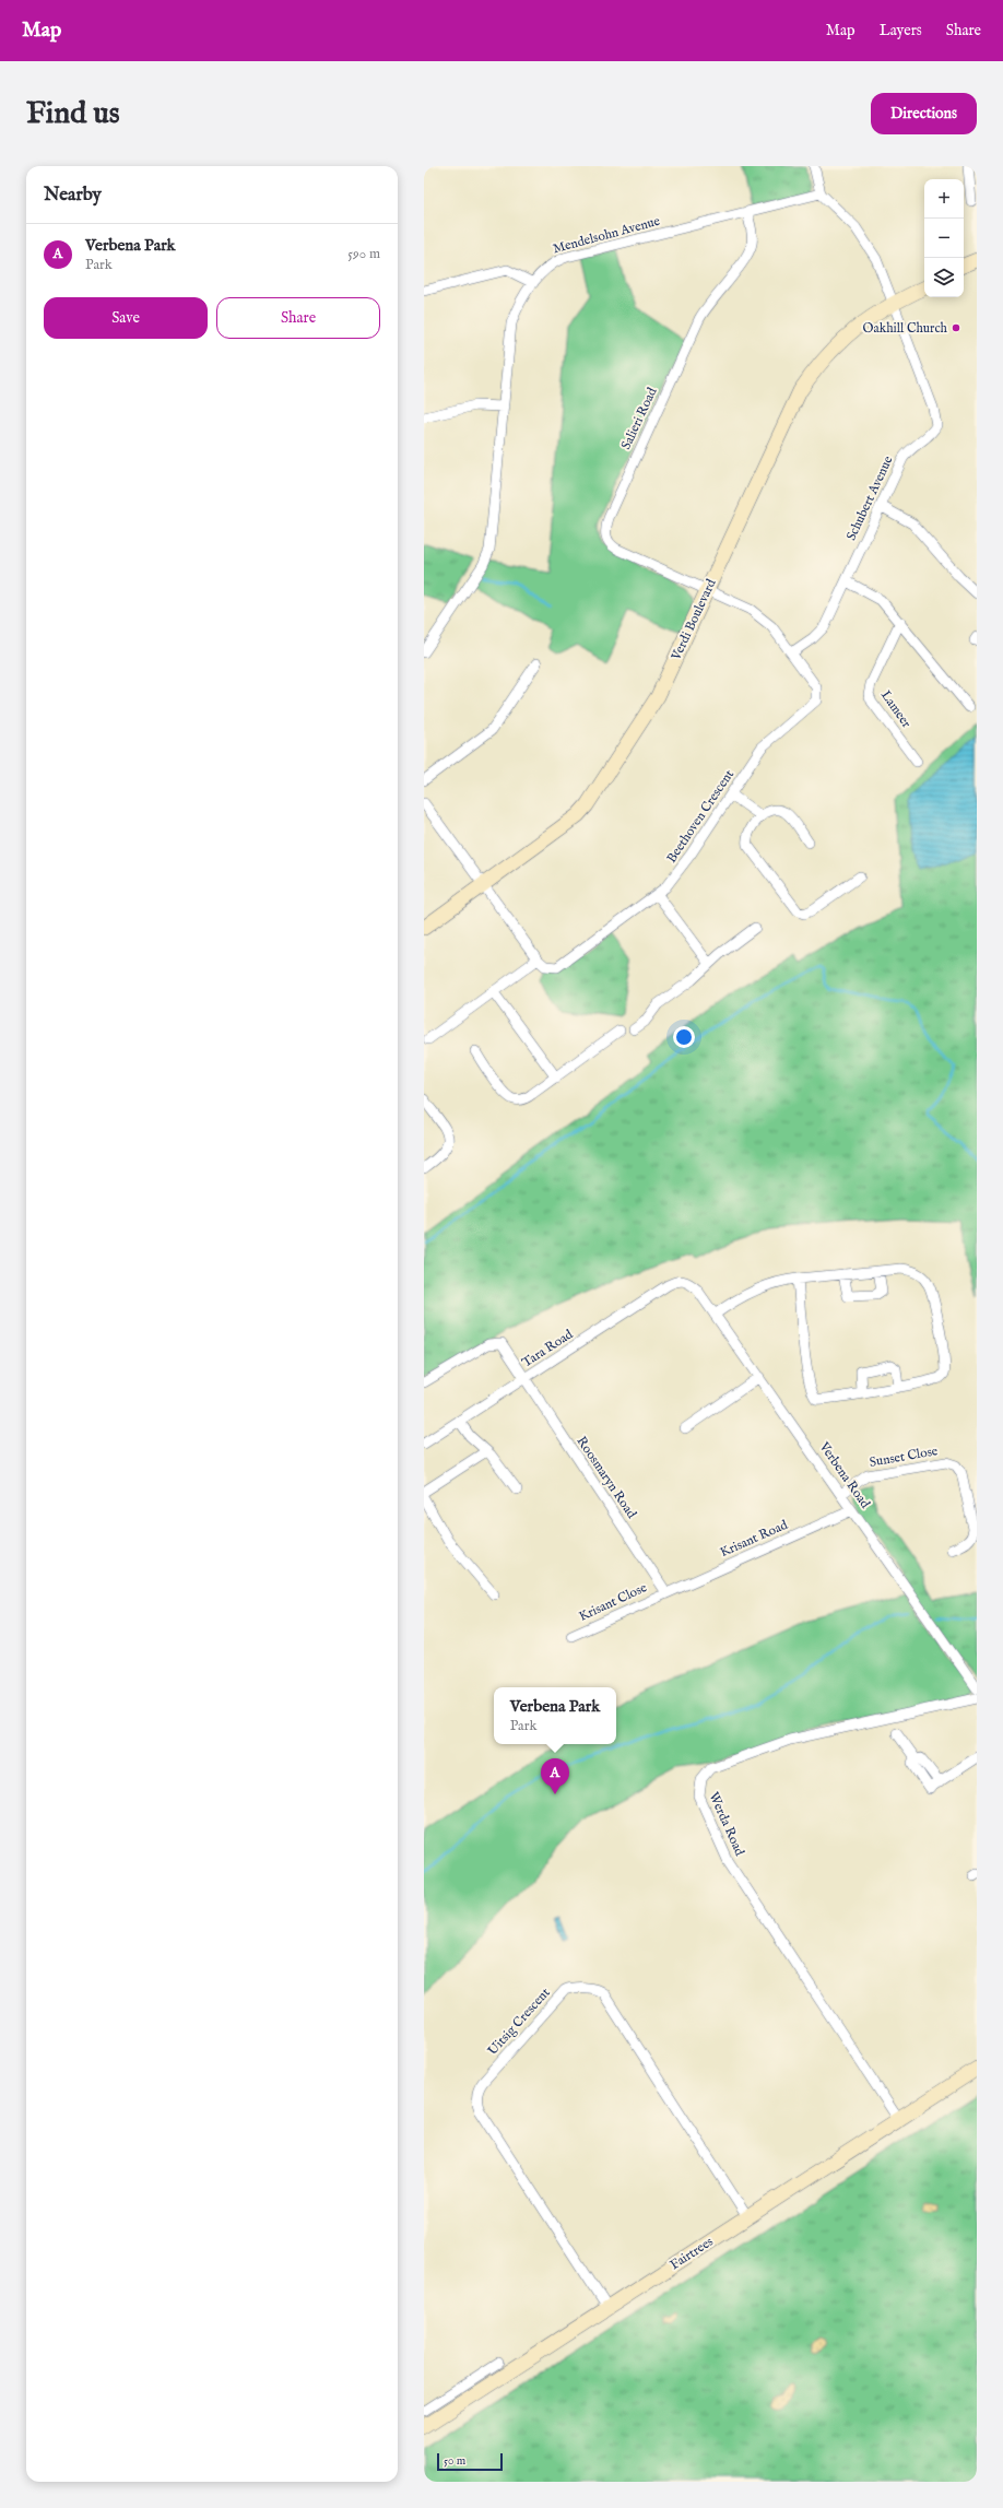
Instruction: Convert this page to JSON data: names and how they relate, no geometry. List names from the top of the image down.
{
  "streets": {
    "street": [
      "Mendelsohn Avenue",
      "Salieri Road",
      "Schubert Avenue",
      "Verdi Boulevard",
      "Lameer",
      "Beethoven Crescent",
      "Tara Road",
      "Sunset Close",
      "Verbena Road",
      "Roosmaryn Road",
      "Krisant Road",
      "Krisant Close",
      "Werda Road",
      "Uitsig Crescent",
      "Fairtrees"
    ]
  },
  "crossings": [
    ["Mendelsohn Avenue", "Salieri Road"],
    ["Salieri Road", "Verdi Boulevard"],
    ["Salieri Road", "Beethoven Crescent"],
    ["Schubert Avenue", "Verdi Boulevard"],
    ["Schubert Avenue", "Beethoven Crescent"],
    ["Verdi Boulevard", "Beethoven Crescent"],
    ["Tara Road", "Verbena Road"],
    ["Tara Road", "Roosmaryn Road"],
    ["Sunset Close", "Verbena Road"],
    ["Verbena Road", "Krisant Road"],
    ["Roosmaryn Road", "Krisant Road"],
    ["Roosmaryn Road", "Krisant Close"],
    ["Krisant Road", "Krisant Close"],
    ["Werda Road", "Fairtrees"],
    ["Uitsig Crescent", "Fairtrees"]
  ],
  "places": ["Oakhill Church"],
  "scale_bar": "50 m",
  "page": {
    "header": "Map",
    "nav": ["Map", "Layers", "Share"],
    "buttons": [
      "Directions",
      ["Save", "Share"]
    ],
    "title": "Find us",
    "heading": "Nearby",
    "map_buttons": ["+", "−"],
    "list": [
      {
        "mark": "A",
        "name": "Verbena Park",
        "note": "Park",
        "value": "590 m"
      }
    ],
    "popup": ["Verbena Park", "Park"],
    "pins": "A",
    "scale": "50 m"
  }
}
